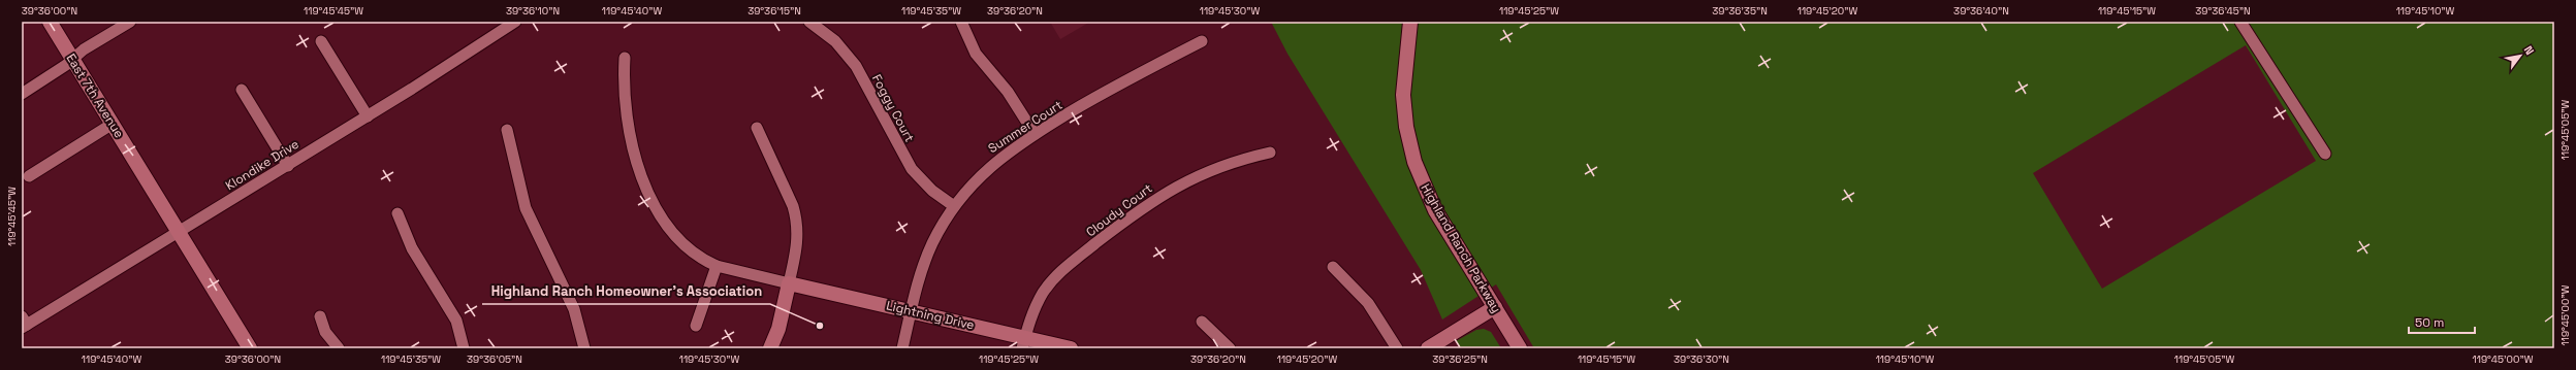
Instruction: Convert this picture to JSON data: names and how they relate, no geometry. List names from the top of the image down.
{
  "streets": {
    "main road": ["East 7th Avenue", "Highland Ranch Parkway", "Lightning Drive"],
    "street": [
      "Foggy Court",
      "Summer Court",
      "Klondike Drive",
      "Cloudy Court"
    ]
  },
  "crossings": [
    ["East 7th Avenue", "Klondike Drive"],
    ["Foggy Court", "Summer Court"],
    ["Summer Court", "Lightning Drive"],
    ["Cloudy Court", "Lightning Drive"]
  ],
  "places": ["Highland Ranch Homeowner's Association"],
  "scale_bar": "50 m",
  "north": "top right",
  "coordinates": [
    "39°36'00\"N",
    "119°45'45\"W",
    "39°36'10\"N",
    "119°45'40\"W",
    "39°36'15\"N",
    "119°45'35\"W",
    "39°36'20\"N",
    "119°45'30\"W",
    "119°45'25\"W",
    "39°36'35\"N",
    "119°45'20\"W",
    "39°36'40\"N",
    "119°45'15\"W",
    "39°36'45\"N",
    "119°45'10\"W",
    "119°45'05\"W",
    "119°45'00\"W",
    "39°36'05\"N",
    "39°36'25\"N",
    "39°36'30\"N"
  ]
}
